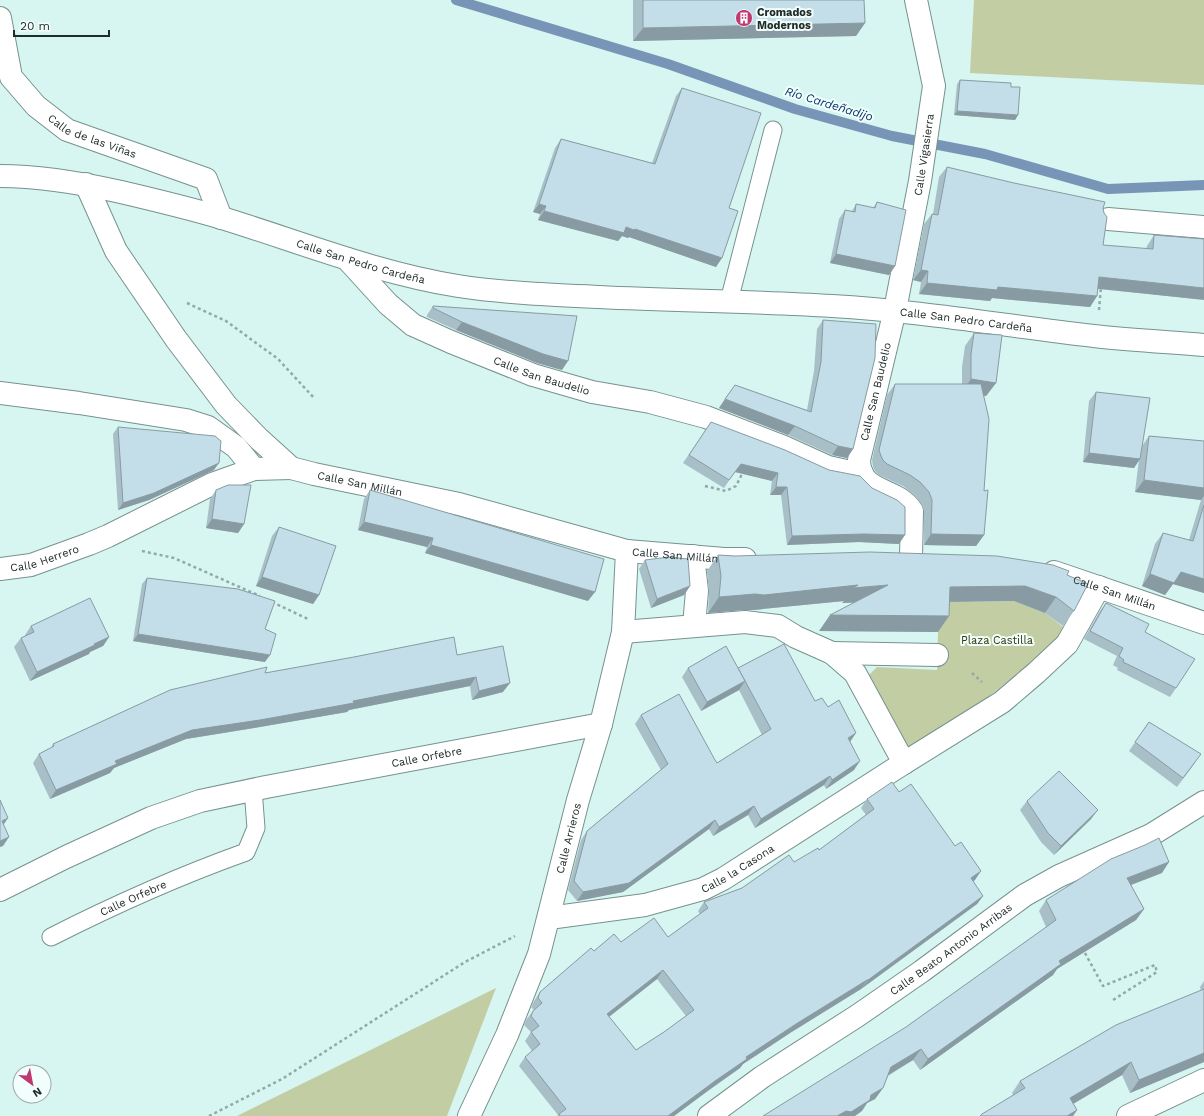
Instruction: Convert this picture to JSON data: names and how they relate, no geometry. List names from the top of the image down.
{
  "streets": {
    "street": [
      "Calle de las Viñas",
      "Calle Vigasierra",
      "Calle San Pedro Cardeña",
      "Calle San Baudelio",
      "Calle San Millán",
      "Calle Herrero",
      "Calle Orfebre",
      "Calle Arrieros",
      "Calle la Casona",
      "Calle Beato Antonio Arribas"
    ]
  },
  "crossings": [
    ["Calle de las Viñas", "Calle San Pedro Cardeña"],
    ["Calle Vigasierra", "Calle San Pedro Cardeña"],
    ["Calle Vigasierra", "Calle San Baudelio"],
    ["Calle San Pedro Cardeña", "Calle San Baudelio"],
    ["Calle San Pedro Cardeña", "Calle San Millán"],
    ["Calle San Millán", "Calle Herrero"],
    ["Calle San Millán", "Calle Arrieros"],
    ["Calle Orfebre", "Calle Arrieros"],
    ["Calle Arrieros", "Calle la Casona"]
  ],
  "water": ["Río Cardeñadijo"],
  "parks": ["Plaza Castilla"],
  "places": {
    "building": ["Cromados Modernos"]
  },
  "scale_bar": "20 m",
  "north": "bottom right"
}
